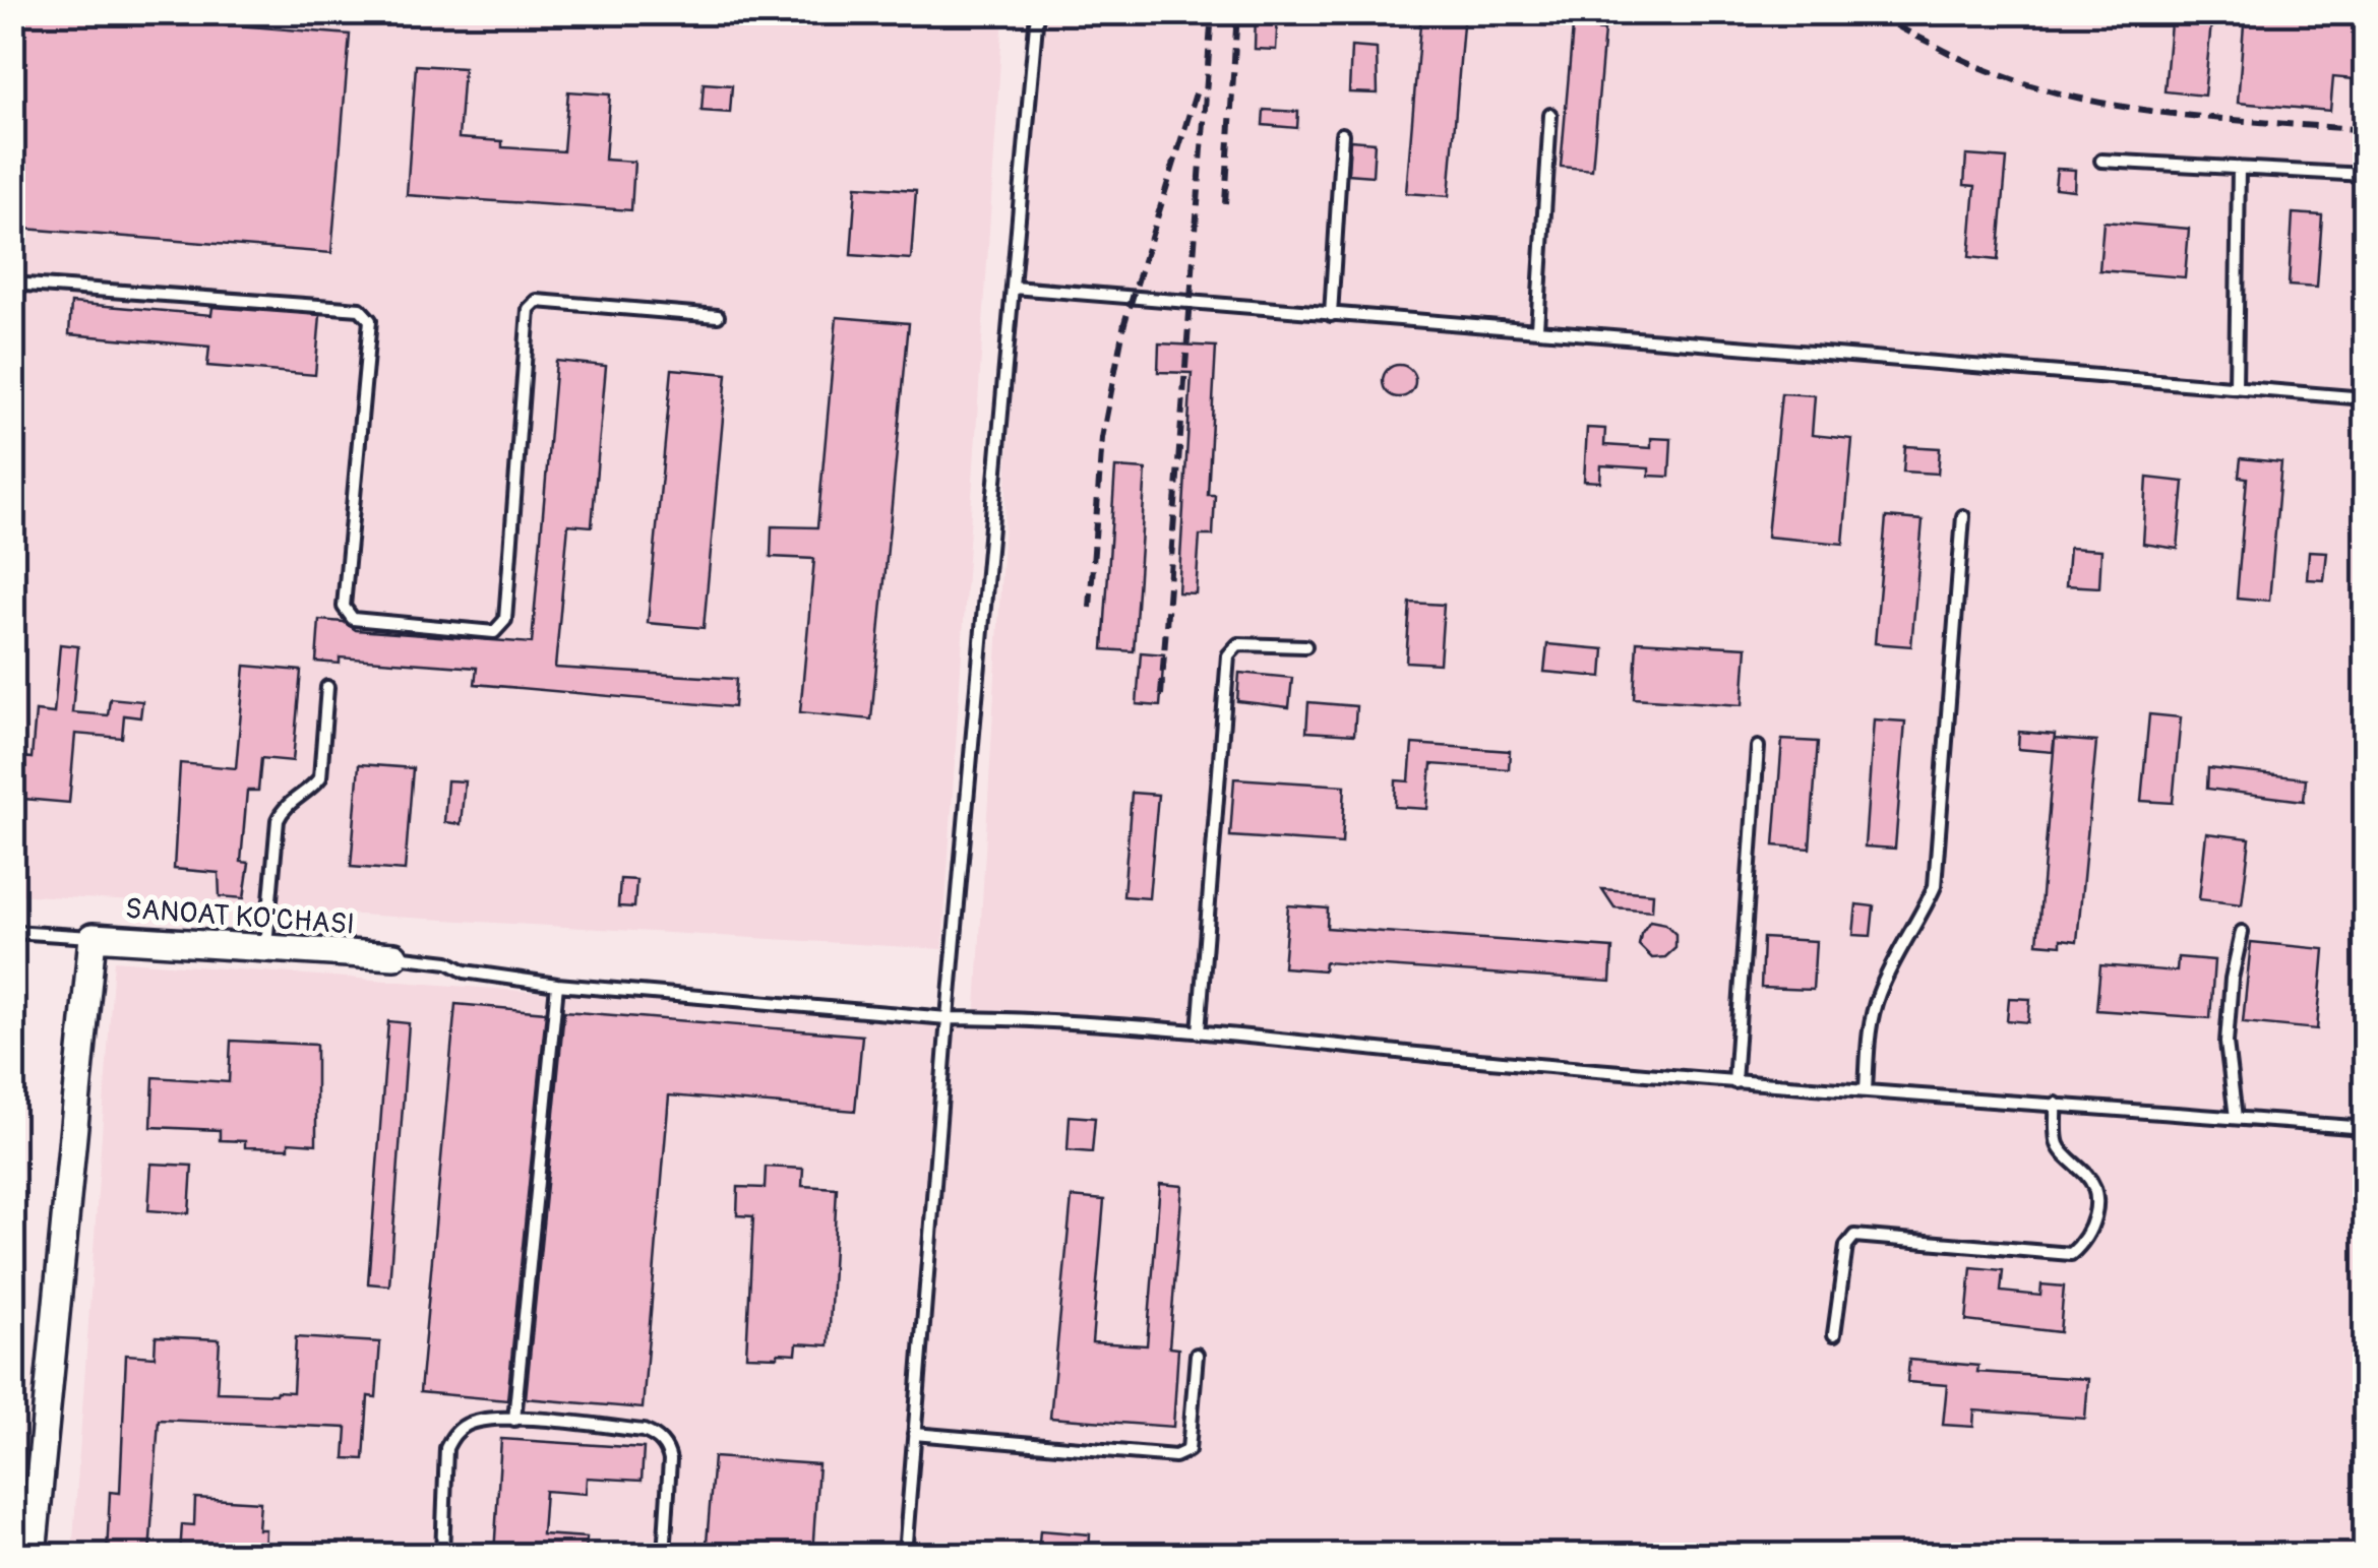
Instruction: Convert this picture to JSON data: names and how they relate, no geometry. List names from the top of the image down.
{
  "streets": {
    "street": ["SANOAT KO'CHASI"]
  }
}
